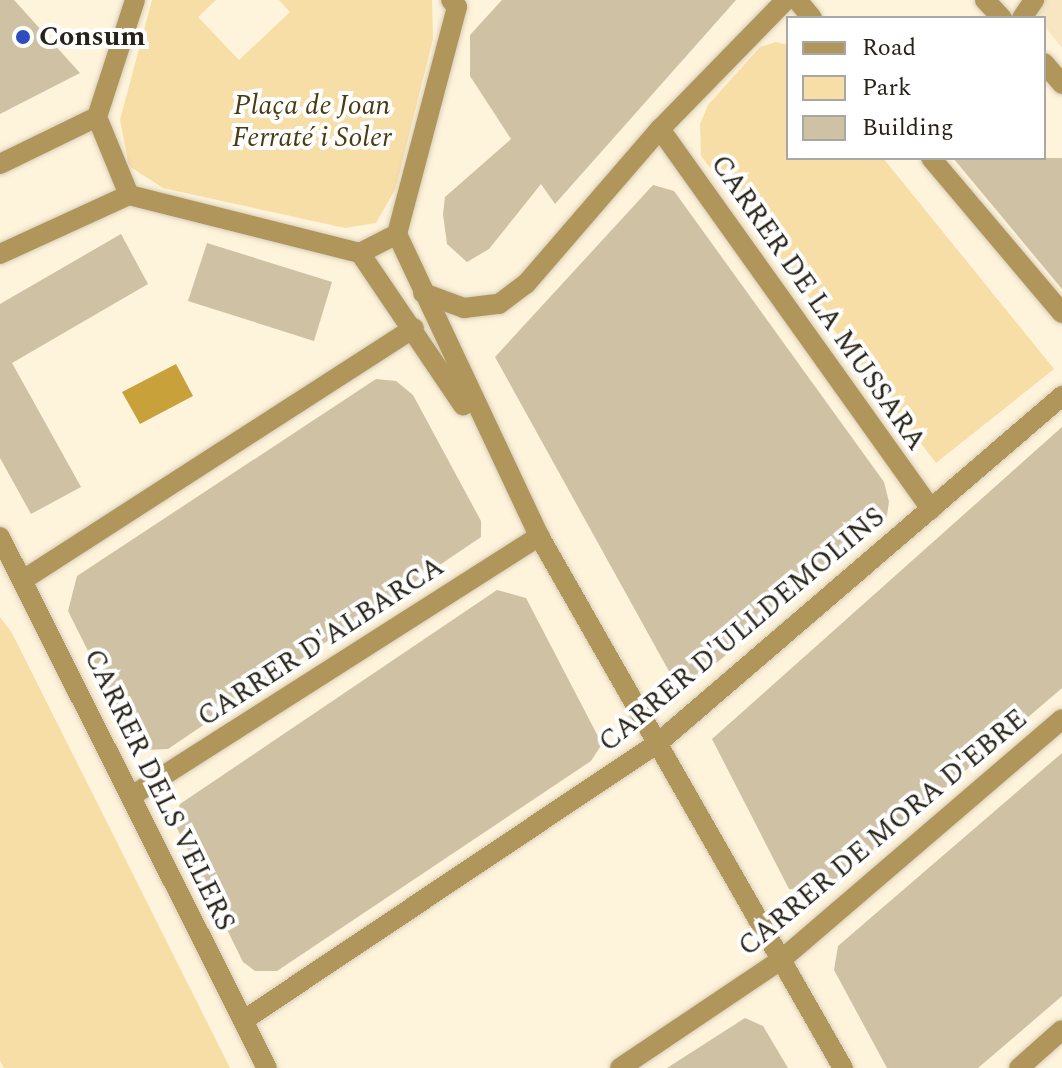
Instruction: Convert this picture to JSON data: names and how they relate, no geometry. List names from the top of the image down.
{
  "streets": {
    "street": [
      "CARRER DE LA MUSSARA",
      "CARRER D'ULLDEMOLINS",
      "CARRER D'ALBARCA",
      "CARRER DELS VELERS",
      "CARRER DE MORA D'EBRE"
    ]
  },
  "crossings": [
    ["CARRER DE LA MUSSARA", "CARRER D'ULLDEMOLINS"],
    ["CARRER D'ULLDEMOLINS", "CARRER DELS VELERS"],
    ["CARRER D'ALBARCA", "CARRER DELS VELERS"]
  ],
  "parks": ["Plaça de Joan Ferraté i Soler"],
  "places": ["Consum"],
  "legend": ["Road", "Park", "Building"]
}
